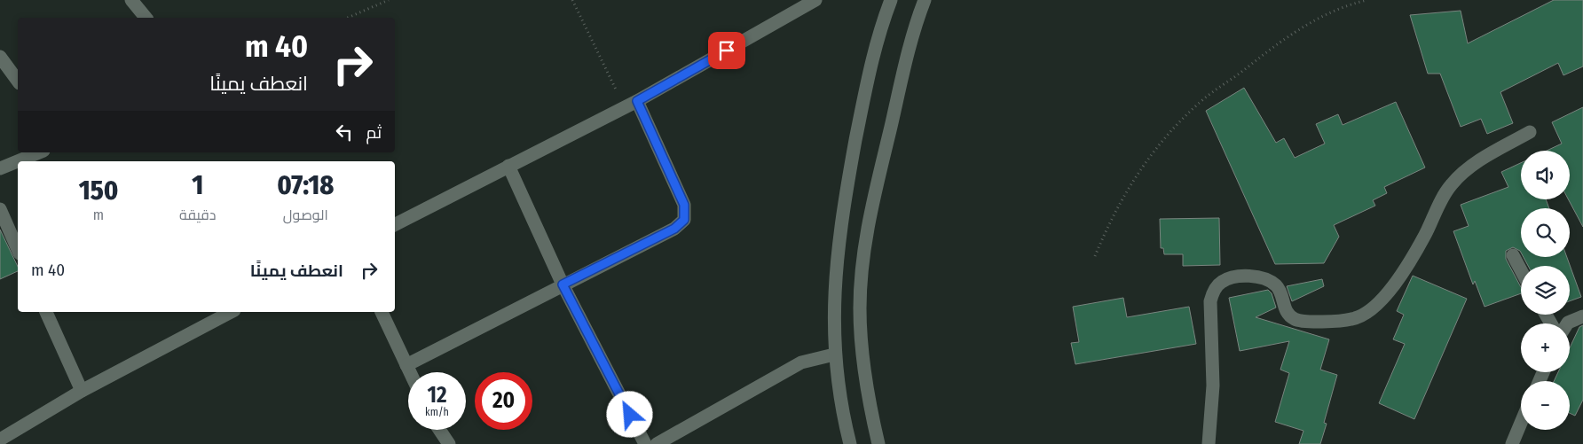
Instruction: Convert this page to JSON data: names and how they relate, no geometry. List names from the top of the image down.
{
  "page": {
    "turn": ["40 m", "انعطف يمينًا"],
    "then": "ثم",
    "map_buttons": ["+", "−"],
    "eta": [
      "07:18",
      "الوصول",
      "1",
      "دقيقة",
      "150",
      "m"
    ],
    "list": [
      {
        "name": "انعطف يمينًا",
        "value": "40 m"
      }
    ],
    "speed": "12 km/h",
    "limit": "20"
  }
}
